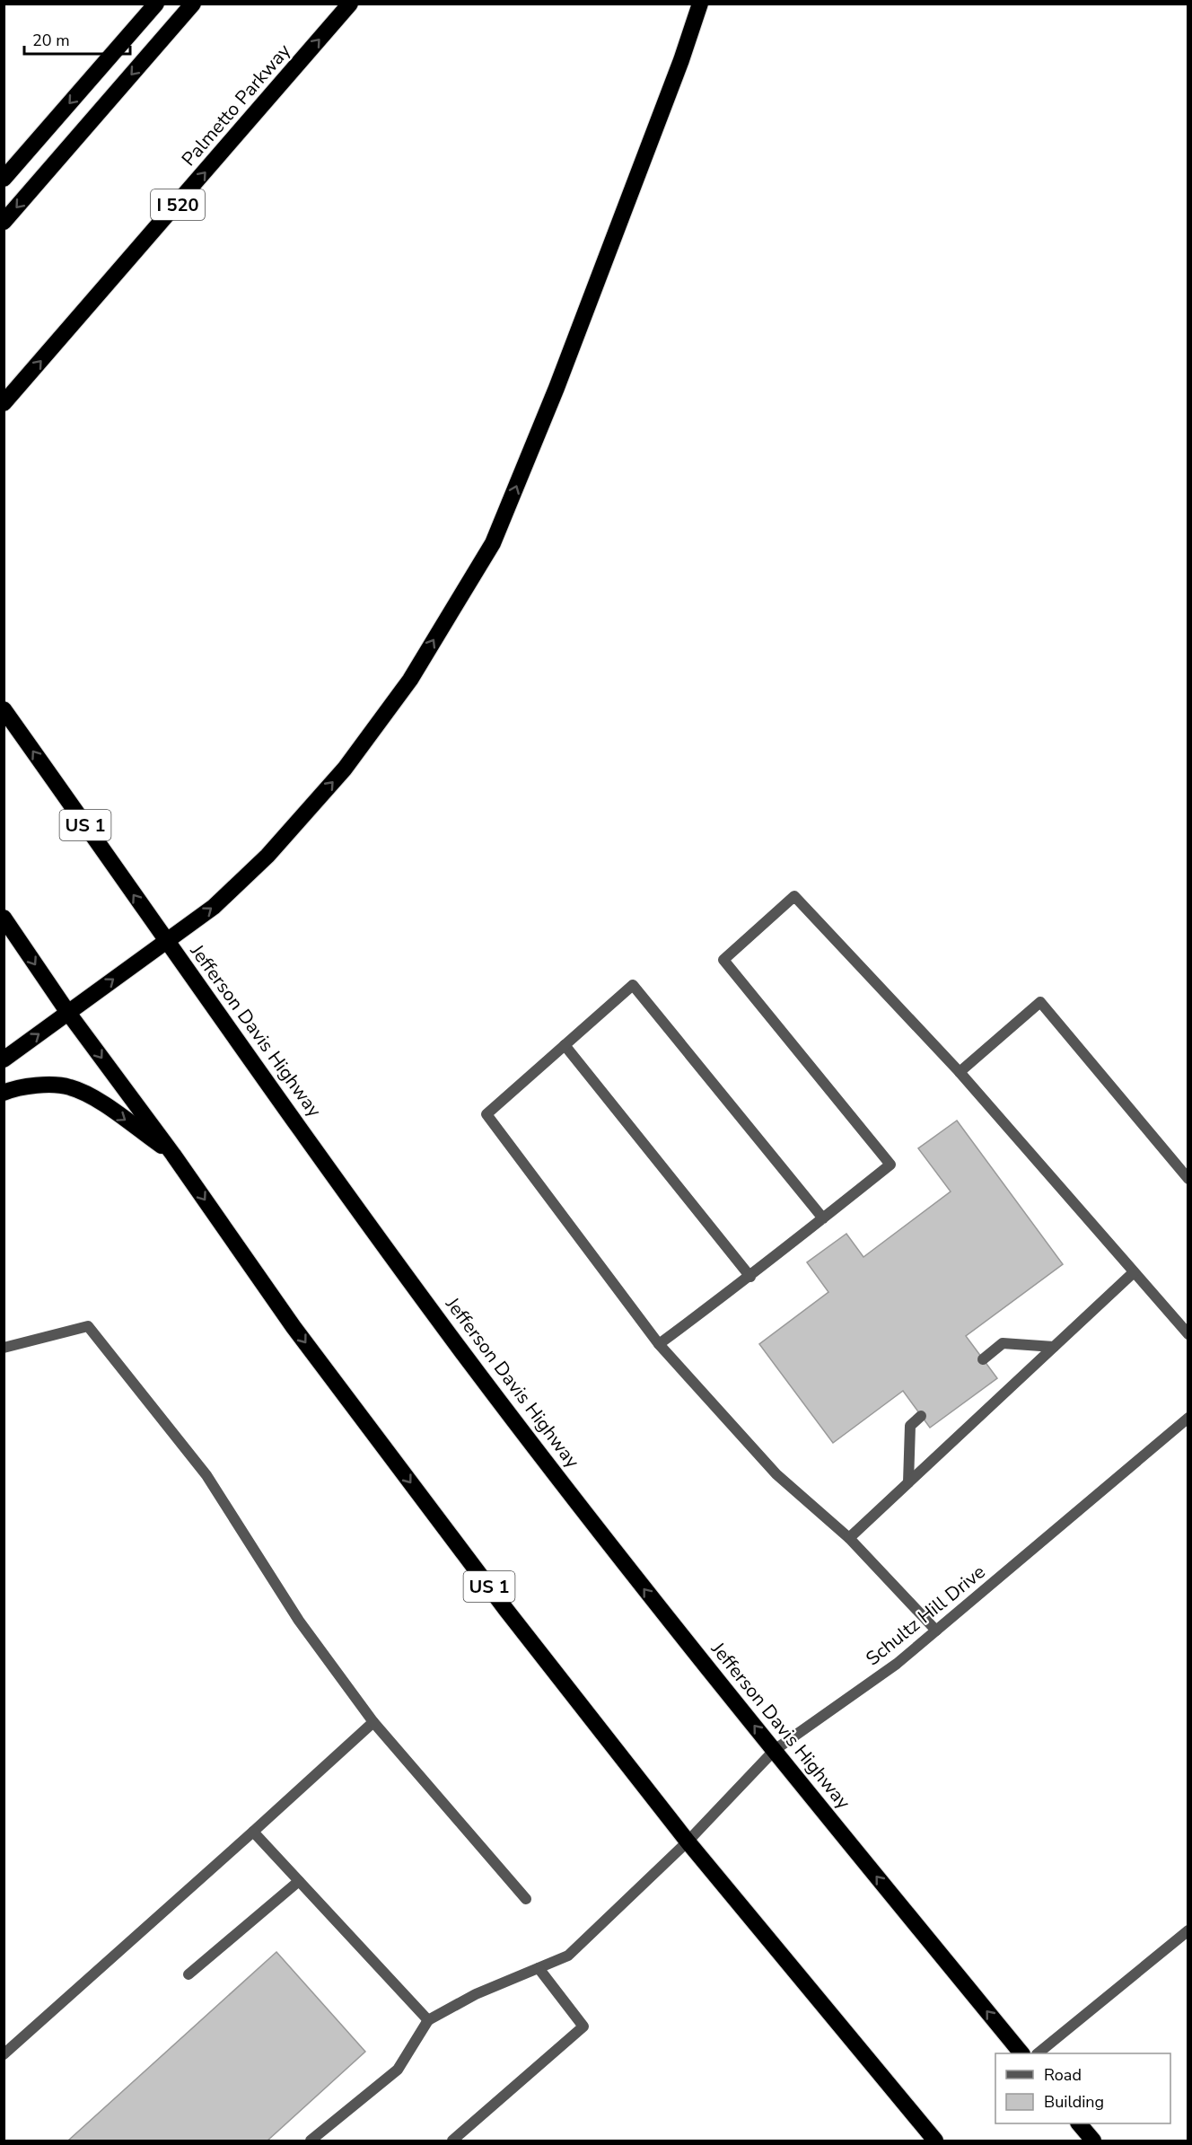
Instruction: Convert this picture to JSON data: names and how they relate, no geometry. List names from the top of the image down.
{
  "streets": {
    "highway": [
      "Palmetto Parkway",
      "I 520",
      "US 1",
      "Jefferson Davis Highway"
    ],
    "street": ["Schultz Hill Drive"]
  },
  "crossings": [
    ["US 1", "Schultz Hill Drive"],
    ["Jefferson Davis Highway", "Schultz Hill Drive"]
  ],
  "legend": ["Road", "Building"],
  "scale_bar": "20 m"
}
